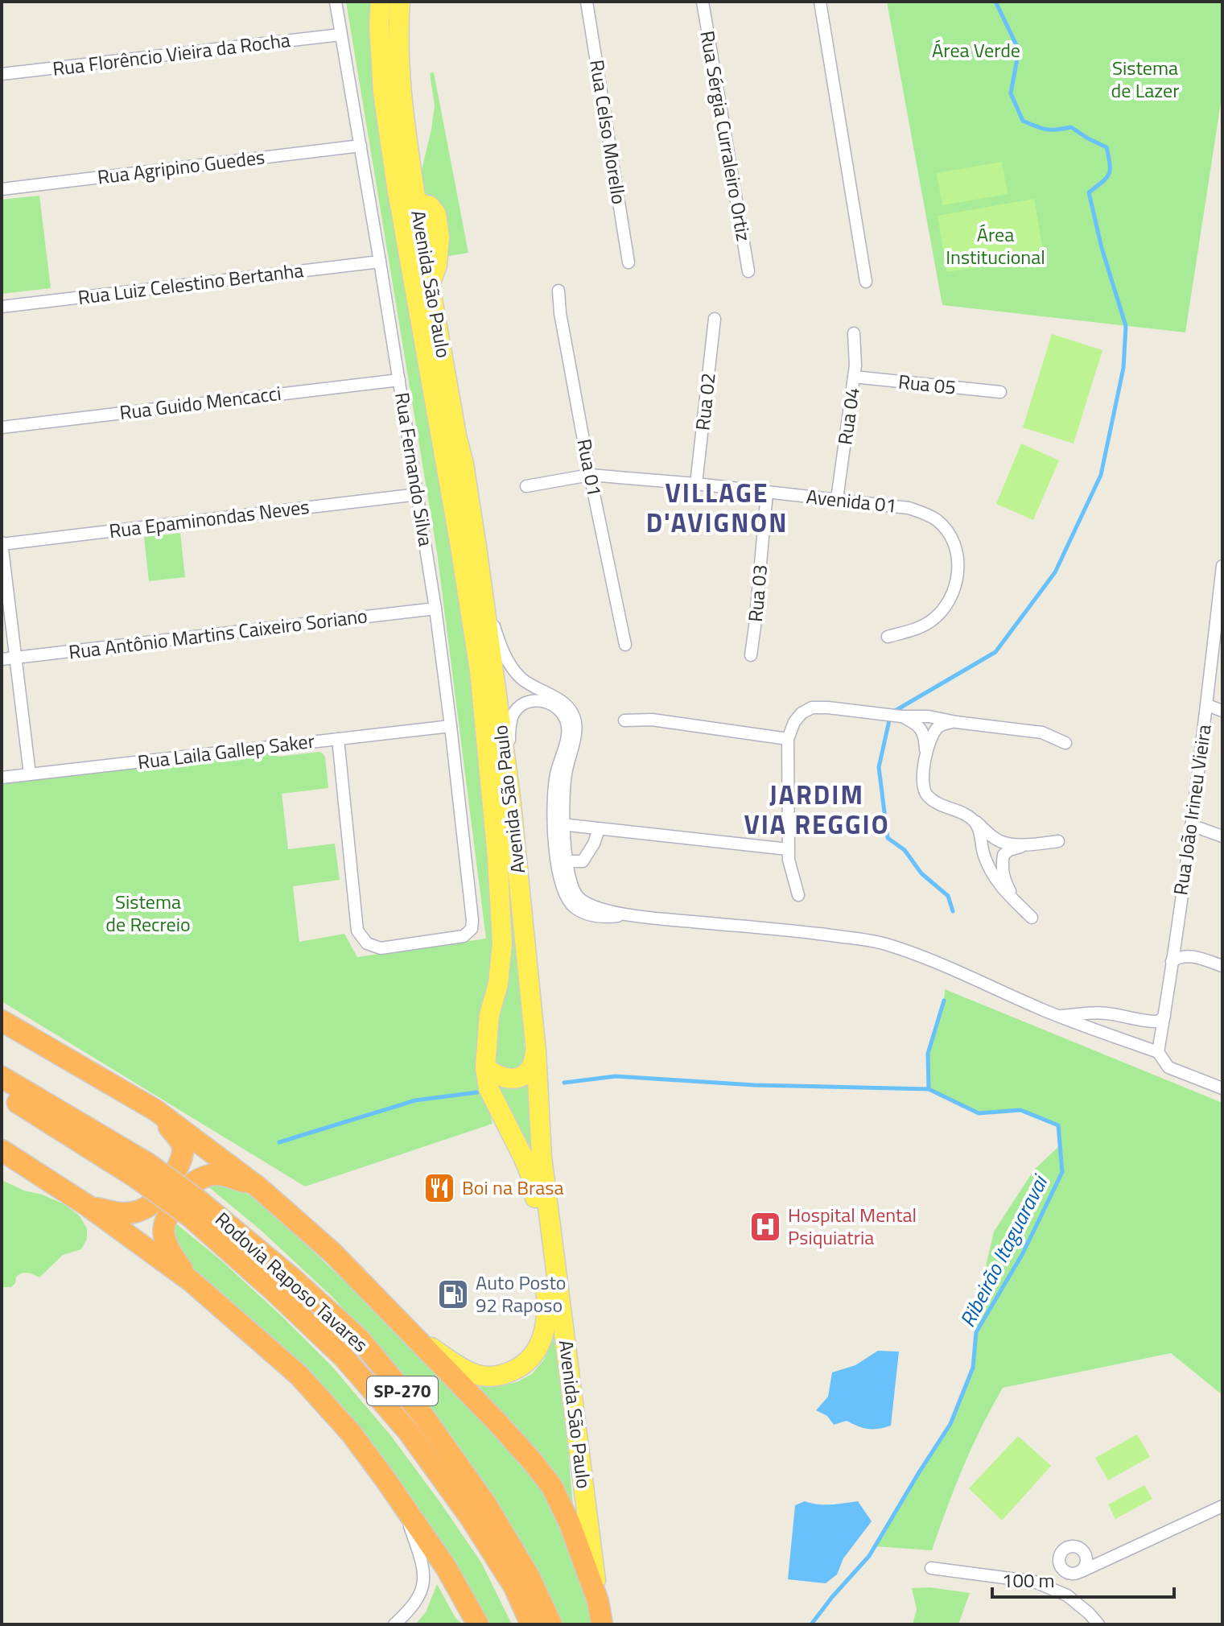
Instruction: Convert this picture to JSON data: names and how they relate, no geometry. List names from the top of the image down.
{
  "streets": {
    "highway": ["Rodovia Raposo Tavares", "SP-270"],
    "main road": ["Avenida São Paulo"],
    "street": [
      "Rua Florêncio Vieira da Rocha",
      "Rua Celso Morello",
      "Rua Sérgia Curraleiro Ortiz",
      "Rua Agripino Guedes",
      "Rua Luiz Celestino Bertanha",
      "Rua 05",
      "Rua 02",
      "Rua Guido Mencacci",
      "Rua 04",
      "Rua 01",
      "Rua Fernando Silva",
      "Avenida 01",
      "Rua Epaminondas Neves",
      "Rua 03",
      "Rua Antônio Martins Caixeiro Soriano",
      "Rua Laila Gallep Saker",
      "Rua João Irineu Vieira"
    ]
  },
  "crossings": [
    ["Rua Florêncio Vieira da Rocha", "Rua Fernando Silva"],
    ["Rua Agripino Guedes", "Rua Fernando Silva"],
    ["Rua Luiz Celestino Bertanha", "Rua Fernando Silva"],
    ["Avenida São Paulo", "SP-270"],
    ["Rua 05", "Rua 04"],
    ["Rua 02", "Avenida 01"],
    ["Rua Guido Mencacci", "Rua Fernando Silva"],
    ["Rua 04", "Avenida 01"],
    ["Rua 01", "Avenida 01"],
    ["Rua Fernando Silva", "Rua Epaminondas Neves"],
    ["Rua Fernando Silva", "Rua Antônio Martins Caixeiro Soriano"],
    ["Rua Fernando Silva", "Rua Laila Gallep Saker"],
    ["Avenida 01", "Rua 03"]
  ],
  "districts": ["VILLAGE D'AVIGNON", "JARDIM VIA REGGIO"],
  "water": ["Ribeirão Itaguaravai"],
  "parks": [
    "Área Verde",
    "Sistema de Lazer",
    "Área Institucional",
    "Sistema de Recreio"
  ],
  "places": {
    "restaurant": ["Boi na Brasa"],
    "hospital": ["Hospital Mental Psiquiatria"],
    "fuel station": ["Auto Posto 92 Raposo"]
  },
  "scale_bar": "100 m"
}
